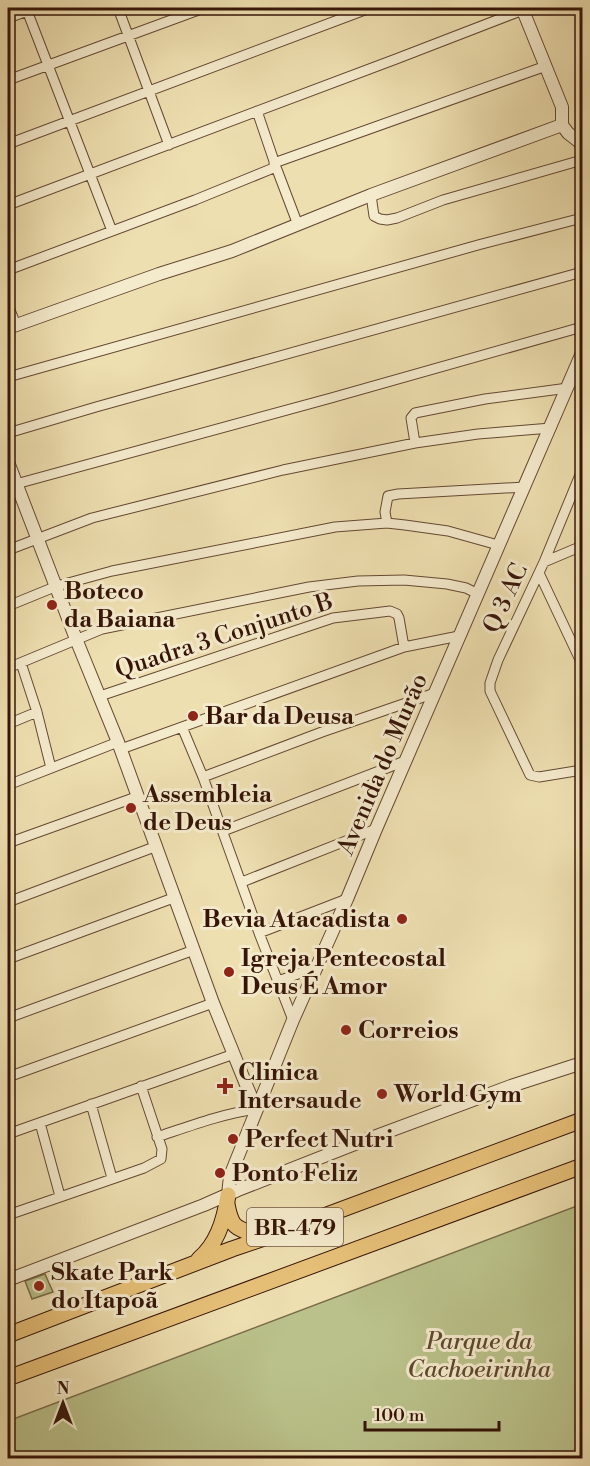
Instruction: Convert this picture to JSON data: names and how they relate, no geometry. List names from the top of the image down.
{
  "streets": {
    "main road": ["BR-479"],
    "street": ["Q 3 AC", "Quadra 3 Conjunto B", "Avenida do Murão"]
  },
  "parks": ["Parque da Cachoeirinha"],
  "places": {
    "other": [
      "Boteco da Baiana",
      "Bar da Deusa",
      "Assembleia de Deus",
      "Bevia Atacadista",
      "Igreja Pentecostal Deus É Amor",
      "Correios",
      "World Gym",
      "Perfect Nutri",
      "Ponto Feliz",
      "Skate Park do Itapoã"
    ],
    "health": ["Clinica Intersaude"]
  },
  "scale_bar": "100 m",
  "north": "top"
}
